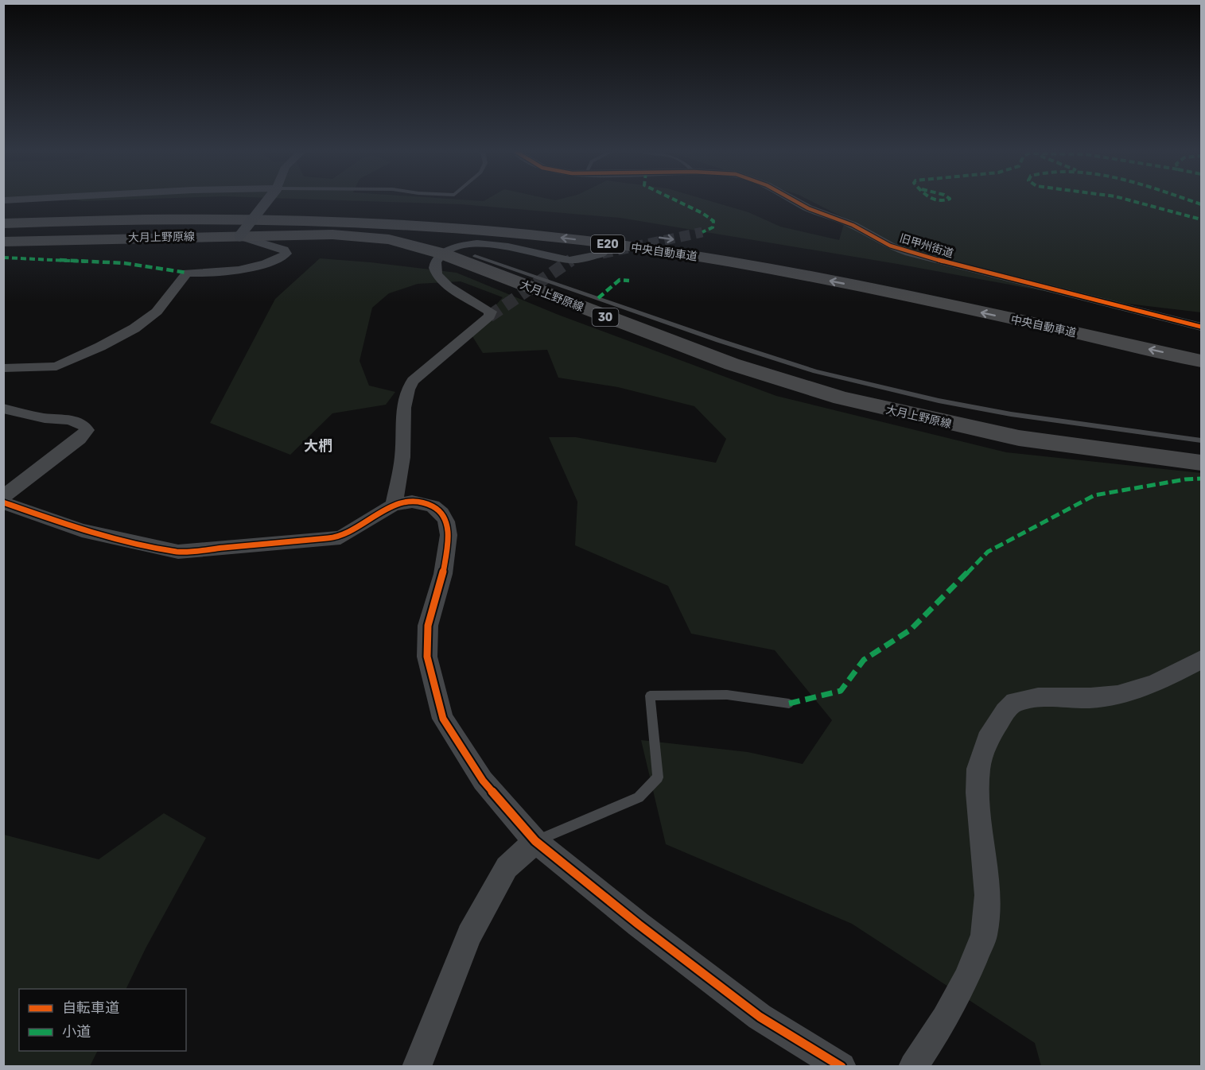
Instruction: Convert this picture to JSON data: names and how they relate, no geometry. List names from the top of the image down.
{
  "streets": {
    "main road": [
      "大月上野原線",
      "E20",
      "中央自動車道",
      "30"
    ],
    "street": ["旧甲州街道"]
  },
  "districts": ["大椚"],
  "legend": ["自転車道", "小道"]
}
